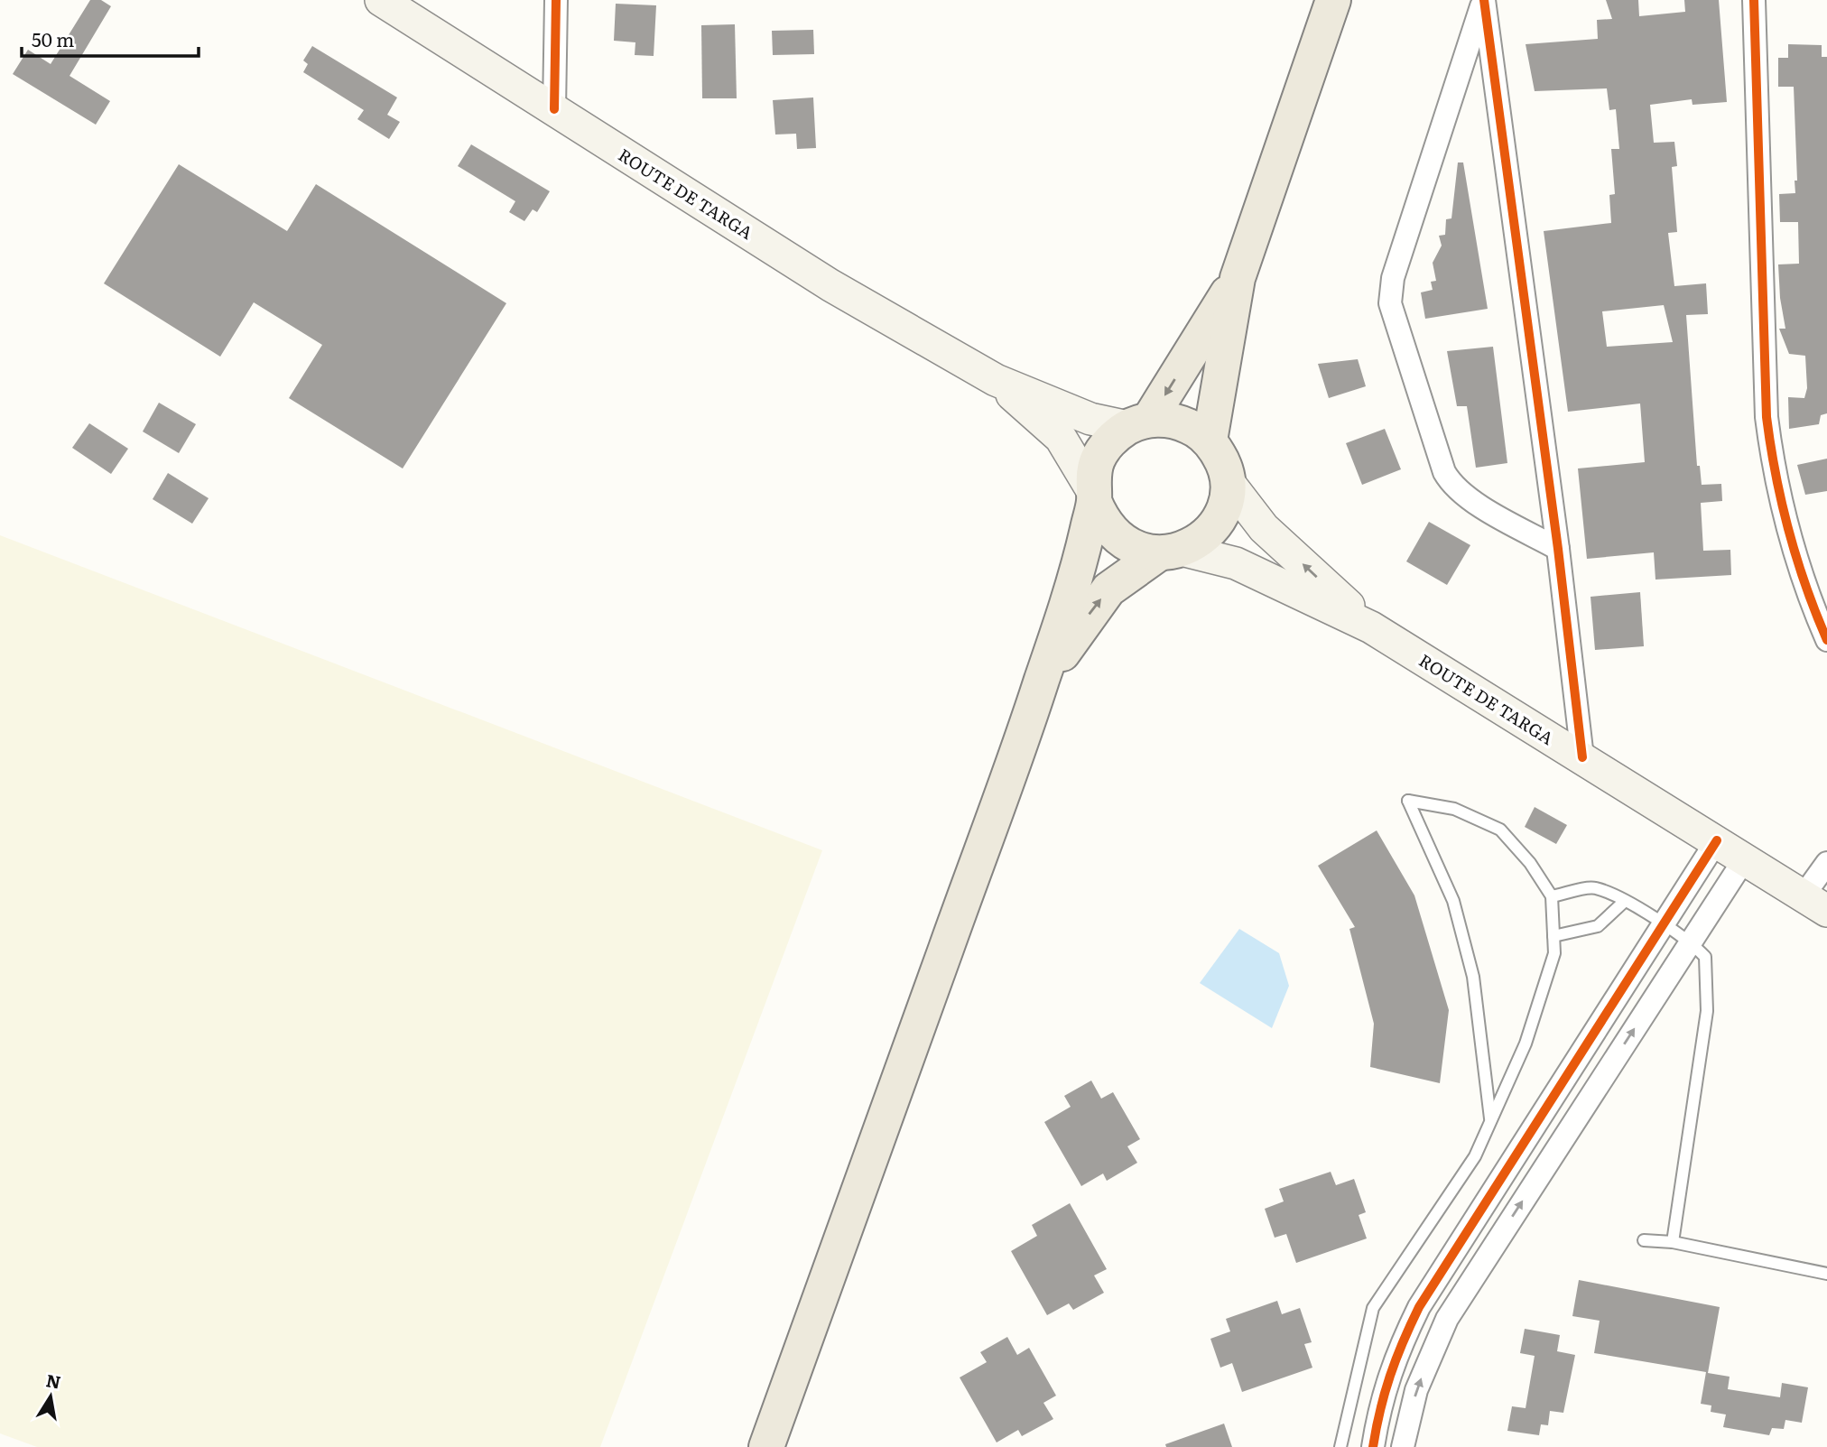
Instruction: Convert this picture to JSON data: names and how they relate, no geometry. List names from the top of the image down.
{
  "streets": {
    "main road": ["ROUTE DE TARGA"]
  },
  "scale_bar": "50 m",
  "north": "top"
}
